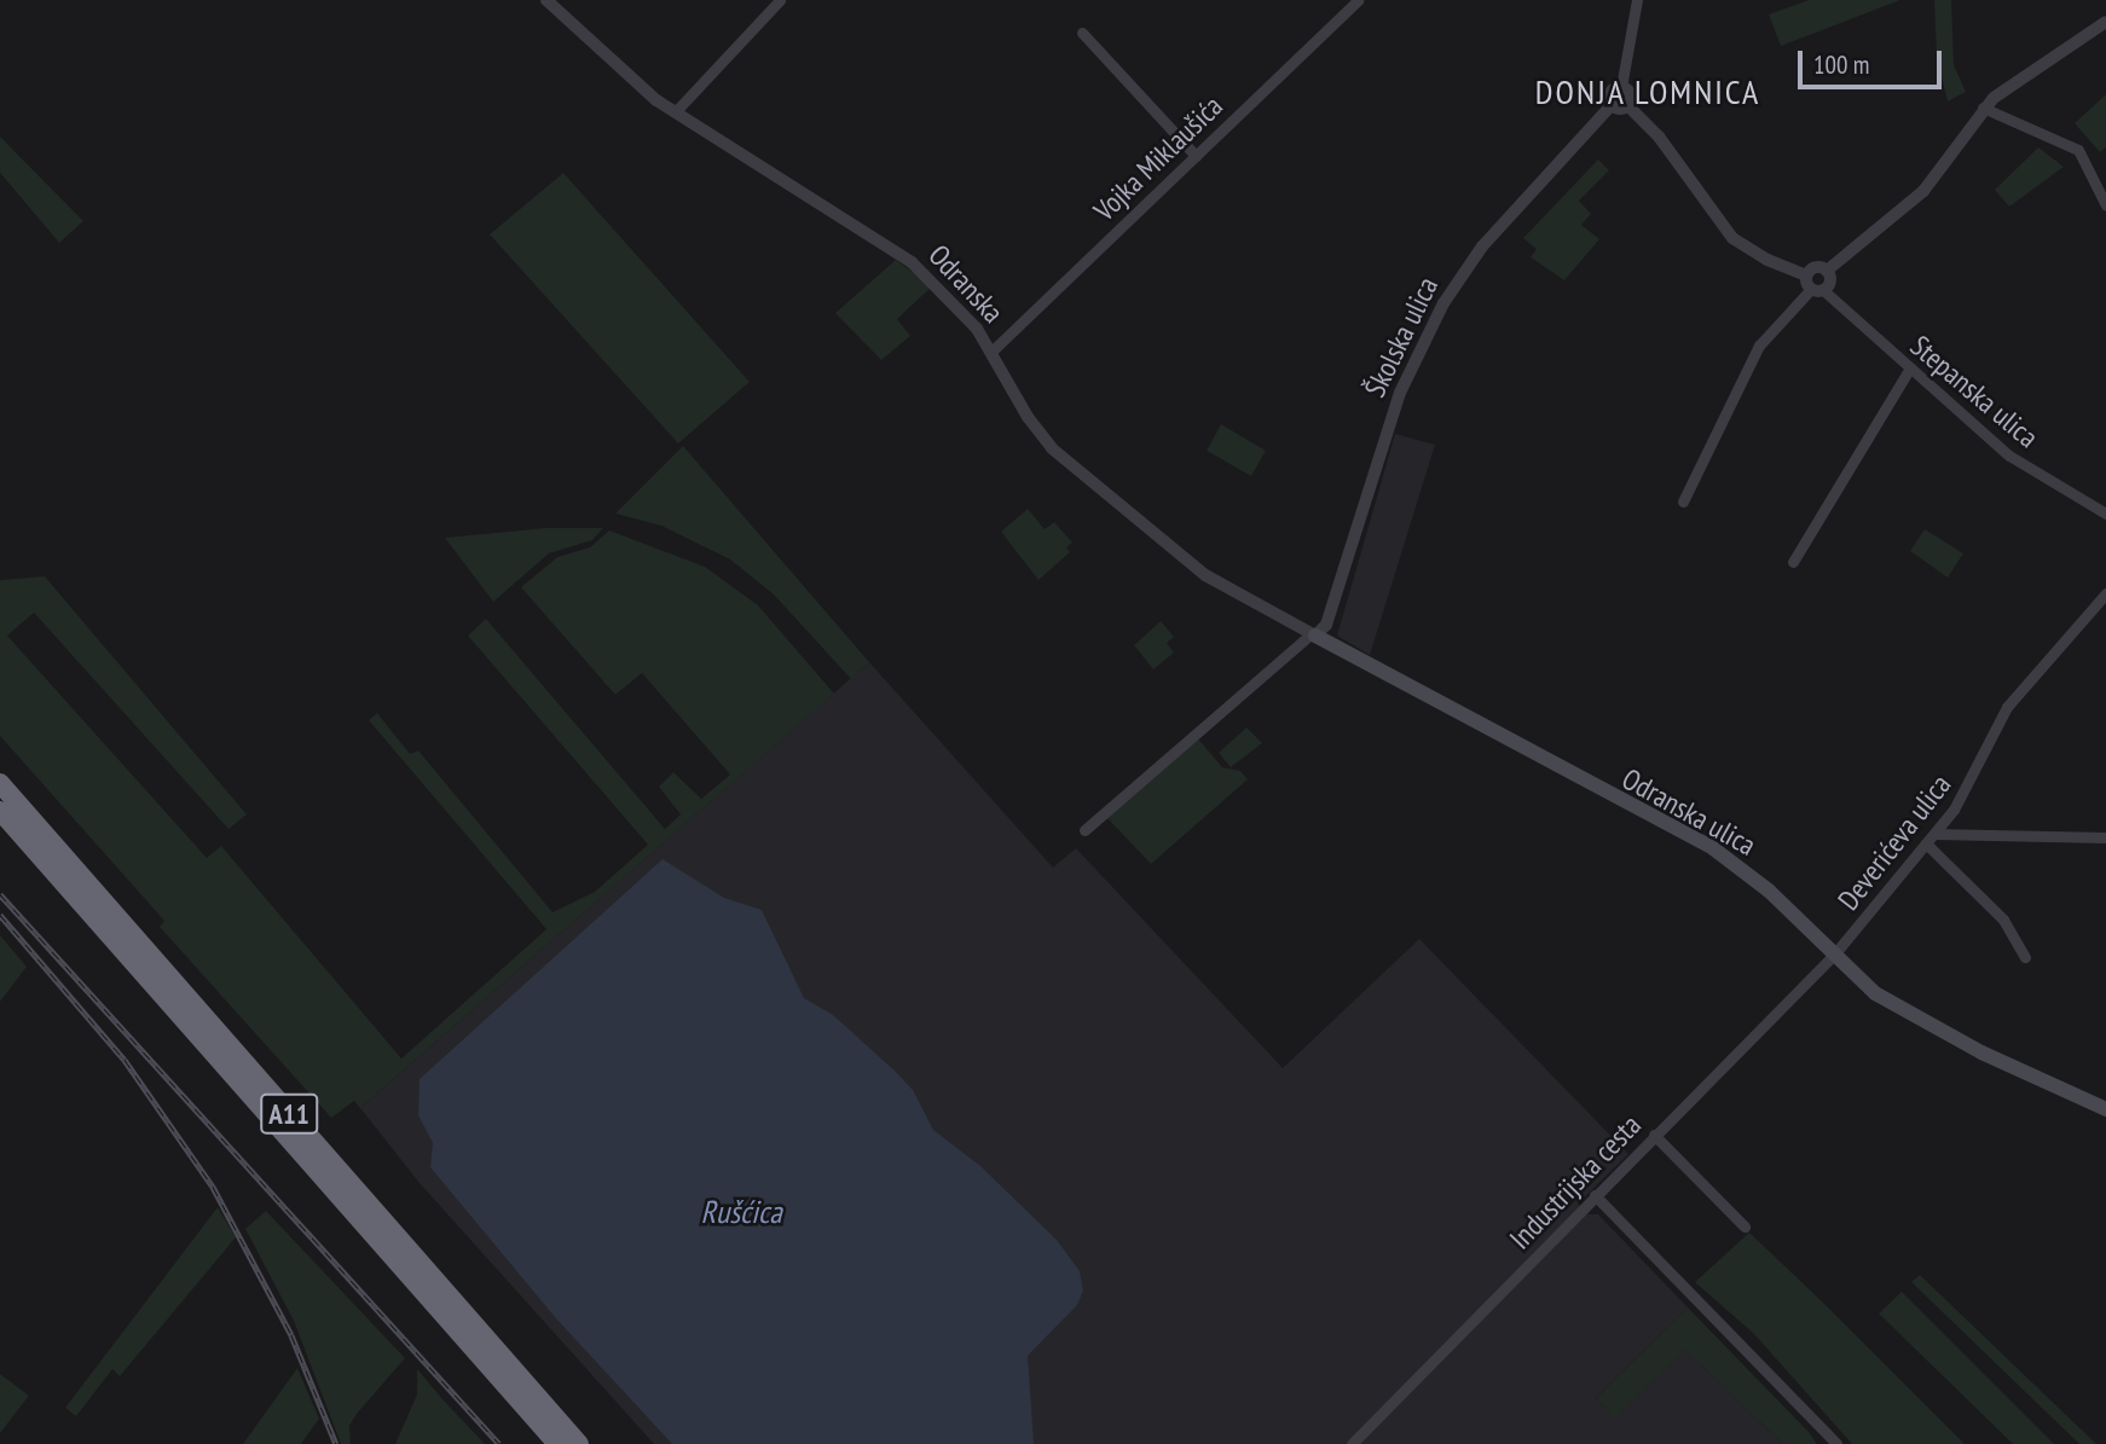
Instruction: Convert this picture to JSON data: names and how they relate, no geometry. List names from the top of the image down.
{
  "streets": {
    "highway": ["A11"],
    "main road": ["Odranska ulica"],
    "street": [
      "Vojka Miklaušića",
      "Odranska",
      "Školska ulica",
      "Stepanska ulica",
      "Deverićeva ulica",
      "Industrijska cesta"
    ]
  },
  "crossings": [
    ["Vojka Miklaušića", "Odranska"],
    ["Odranska", "Školska ulica"],
    ["Odranska", "Odranska ulica"],
    ["Školska ulica", "Odranska ulica"],
    ["Odranska ulica", "Deverićeva ulica"],
    ["Odranska ulica", "Industrijska cesta"],
    ["Deverićeva ulica", "Industrijska cesta"]
  ],
  "districts": ["DONJA LOMNICA"],
  "water": ["Rušćica"],
  "scale_bar": "100 m"
}
